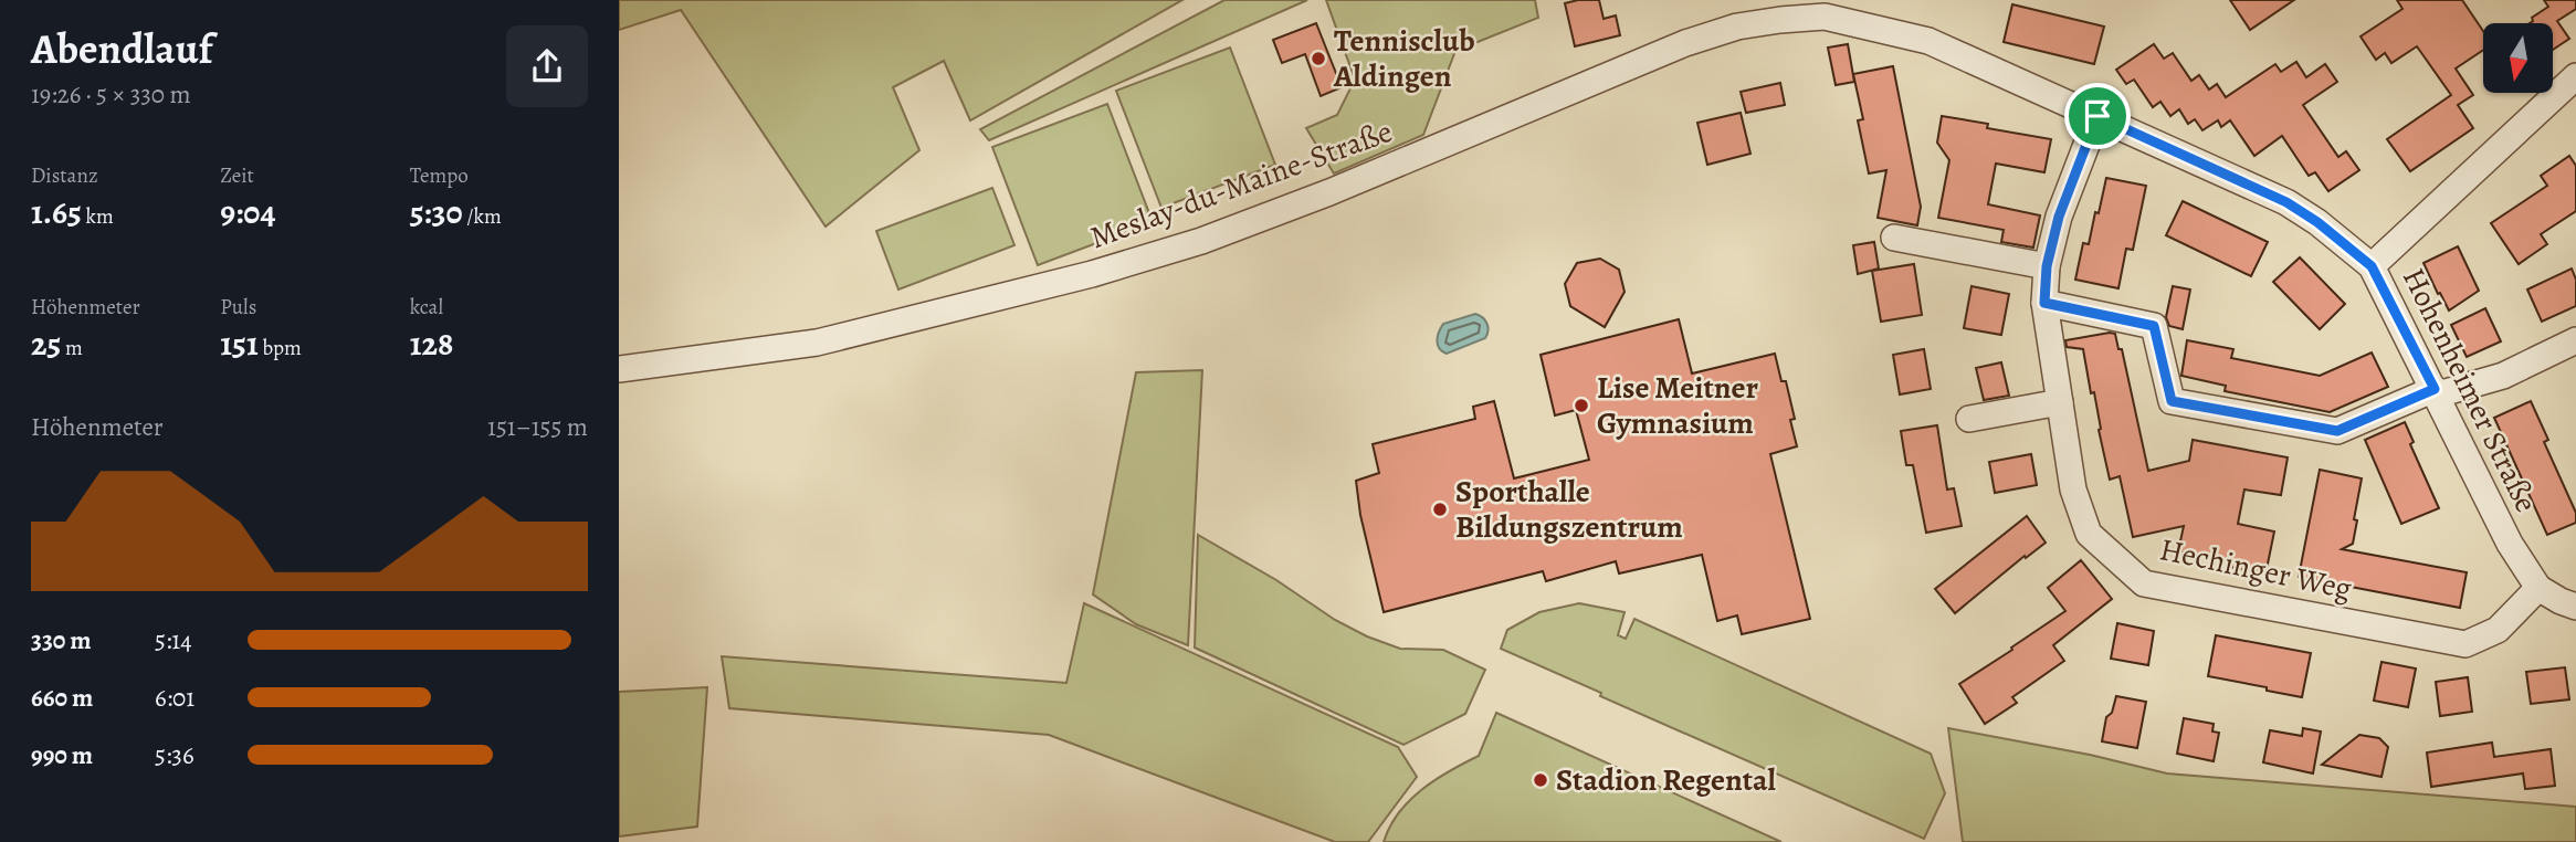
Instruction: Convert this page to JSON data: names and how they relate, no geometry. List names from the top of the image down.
{
  "streets": {
    "street": ["Meslay-du-Maine-Straße", "Hohenheimer Straße", "Hechinger Weg"]
  },
  "crossings": [
    ["Meslay-du-Maine-Straße", "Hohenheimer Straße"],
    ["Hohenheimer Straße", "Hechinger Weg"]
  ],
  "places": [
    "Tennisclub Aldingen",
    "Lise Meitner Gymnasium",
    "Sporthalle Bildungszentrum",
    "Stadion Regental"
  ],
  "north": "bottom",
  "page": {
    "heading": ["Abendlauf", "19:26 · 5 × 330 m"],
    "stats": [
      ["Distanz", "1.65 km"],
      ["Zeit", "9:04"],
      ["Tempo", "5:30 /km"],
      ["Höhenmeter", "25 m"],
      ["Puls", "151 bpm"],
      ["kcal", "128"]
    ],
    "chart": ["Höhenmeter", "151–155 m"],
    "list": [
      {
        "name": "330 m",
        "note": "5:14"
      },
      {
        "name": "660 m",
        "note": "6:01"
      },
      {
        "name": "990 m",
        "note": "5:36"
      }
    ]
  }
}
